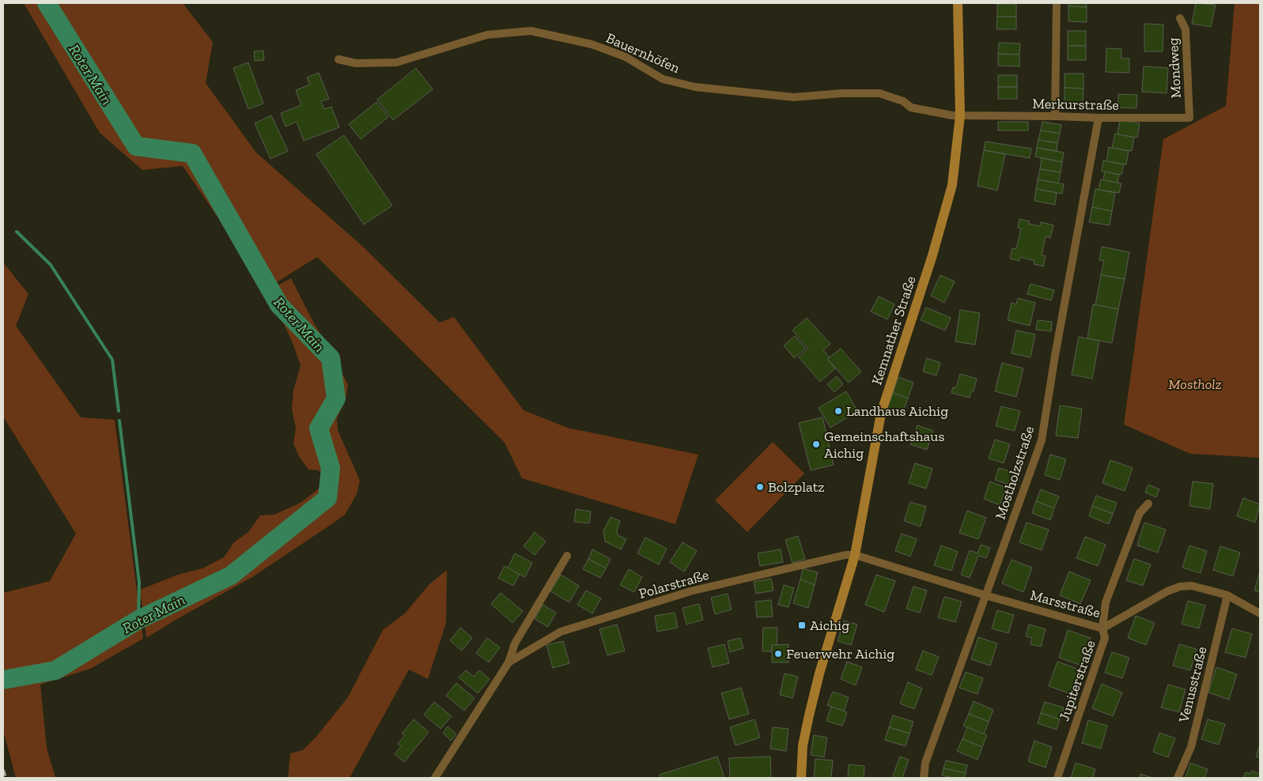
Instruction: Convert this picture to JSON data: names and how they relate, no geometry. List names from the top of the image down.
{
  "streets": {
    "main road": ["Kemnather Straße"],
    "street": [
      "Bauernhöfen",
      "Mondweg",
      "Merkurstraße",
      "Mostholzstraße",
      "Polarstraße",
      "Marsstraße",
      "Jupiterstraße",
      "Venusstraße"
    ]
  },
  "crossings": [
    ["Bauernhöfen", "Merkurstraße"],
    ["Bauernhöfen", "Kemnather Straße"],
    ["Mondweg", "Merkurstraße"],
    ["Merkurstraße", "Kemnather Straße"],
    ["Merkurstraße", "Mostholzstraße"],
    ["Kemnather Straße", "Polarstraße"],
    ["Kemnather Straße", "Marsstraße"],
    ["Mostholzstraße", "Marsstraße"],
    ["Polarstraße", "Marsstraße"],
    ["Marsstraße", "Jupiterstraße"],
    ["Marsstraße", "Venusstraße"]
  ],
  "water": ["Roter Main"],
  "parks": ["Mostholz"],
  "places": {
    "other": [
      "Landhaus Aichig",
      "Gemeinschaftshaus Aichig",
      "Bolzplatz",
      "Feuerwehr Aichig"
    ],
    "transit": ["Aichig"]
  }
}
